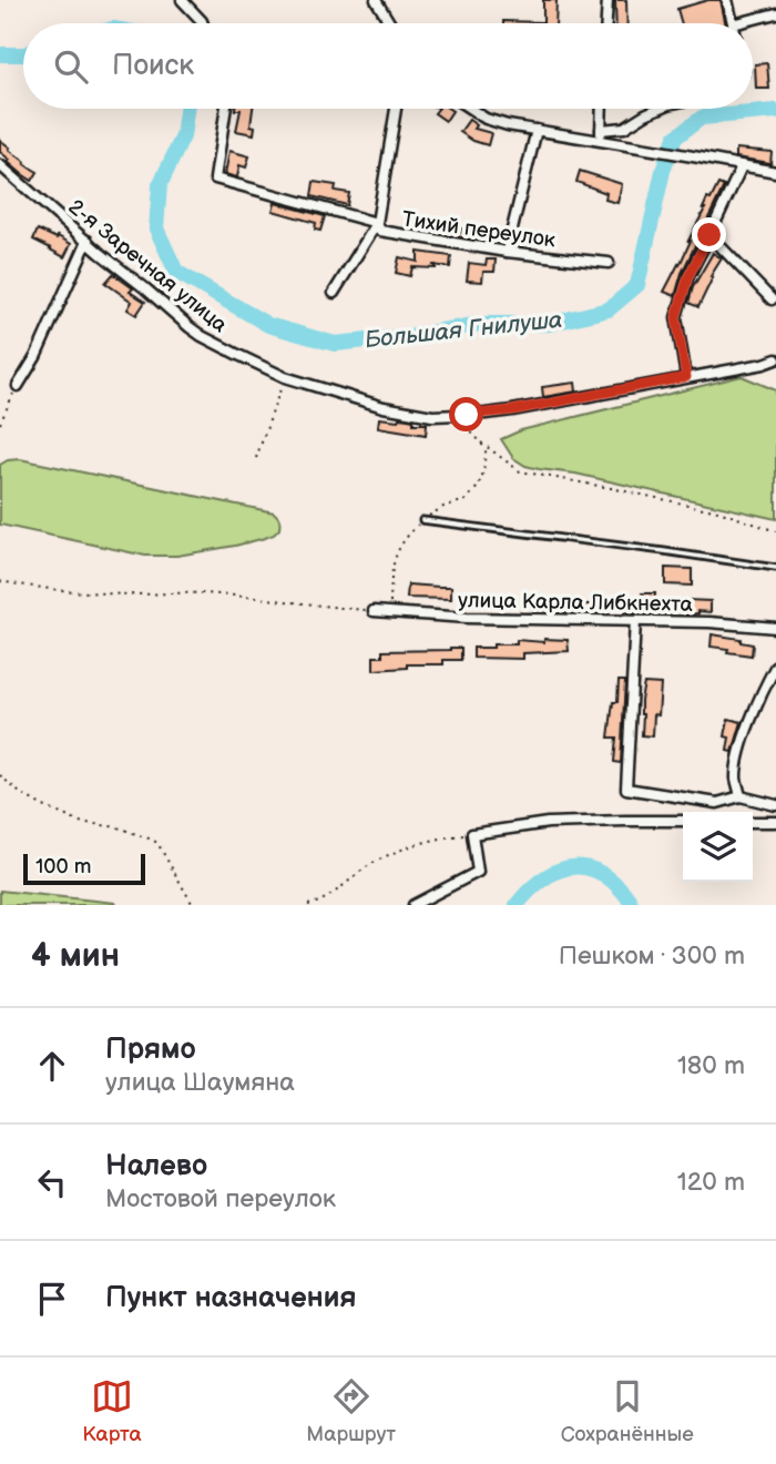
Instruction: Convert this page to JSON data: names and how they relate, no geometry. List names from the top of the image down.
{
  "streets": {
    "street": ["Тихий переулок", "2-я Заречная улица", "улица Карла Либкнехта"]
  },
  "water": ["Большая Гнилуша"],
  "scale_bar": "100 m",
  "page": {
    "search": "Поиск",
    "scale": "100 m",
    "heading": ["4 мин", "Пешком · 300 m"],
    "list": [
      ["Прямо", "улица Шаумяна", "180 m"],
      ["Налево", "Мостовой переулок", "120 m"],
      "Пункт назначения"
    ],
    "nav": ["Карта", "Маршрут", "Сохранённые"]
  }
}
